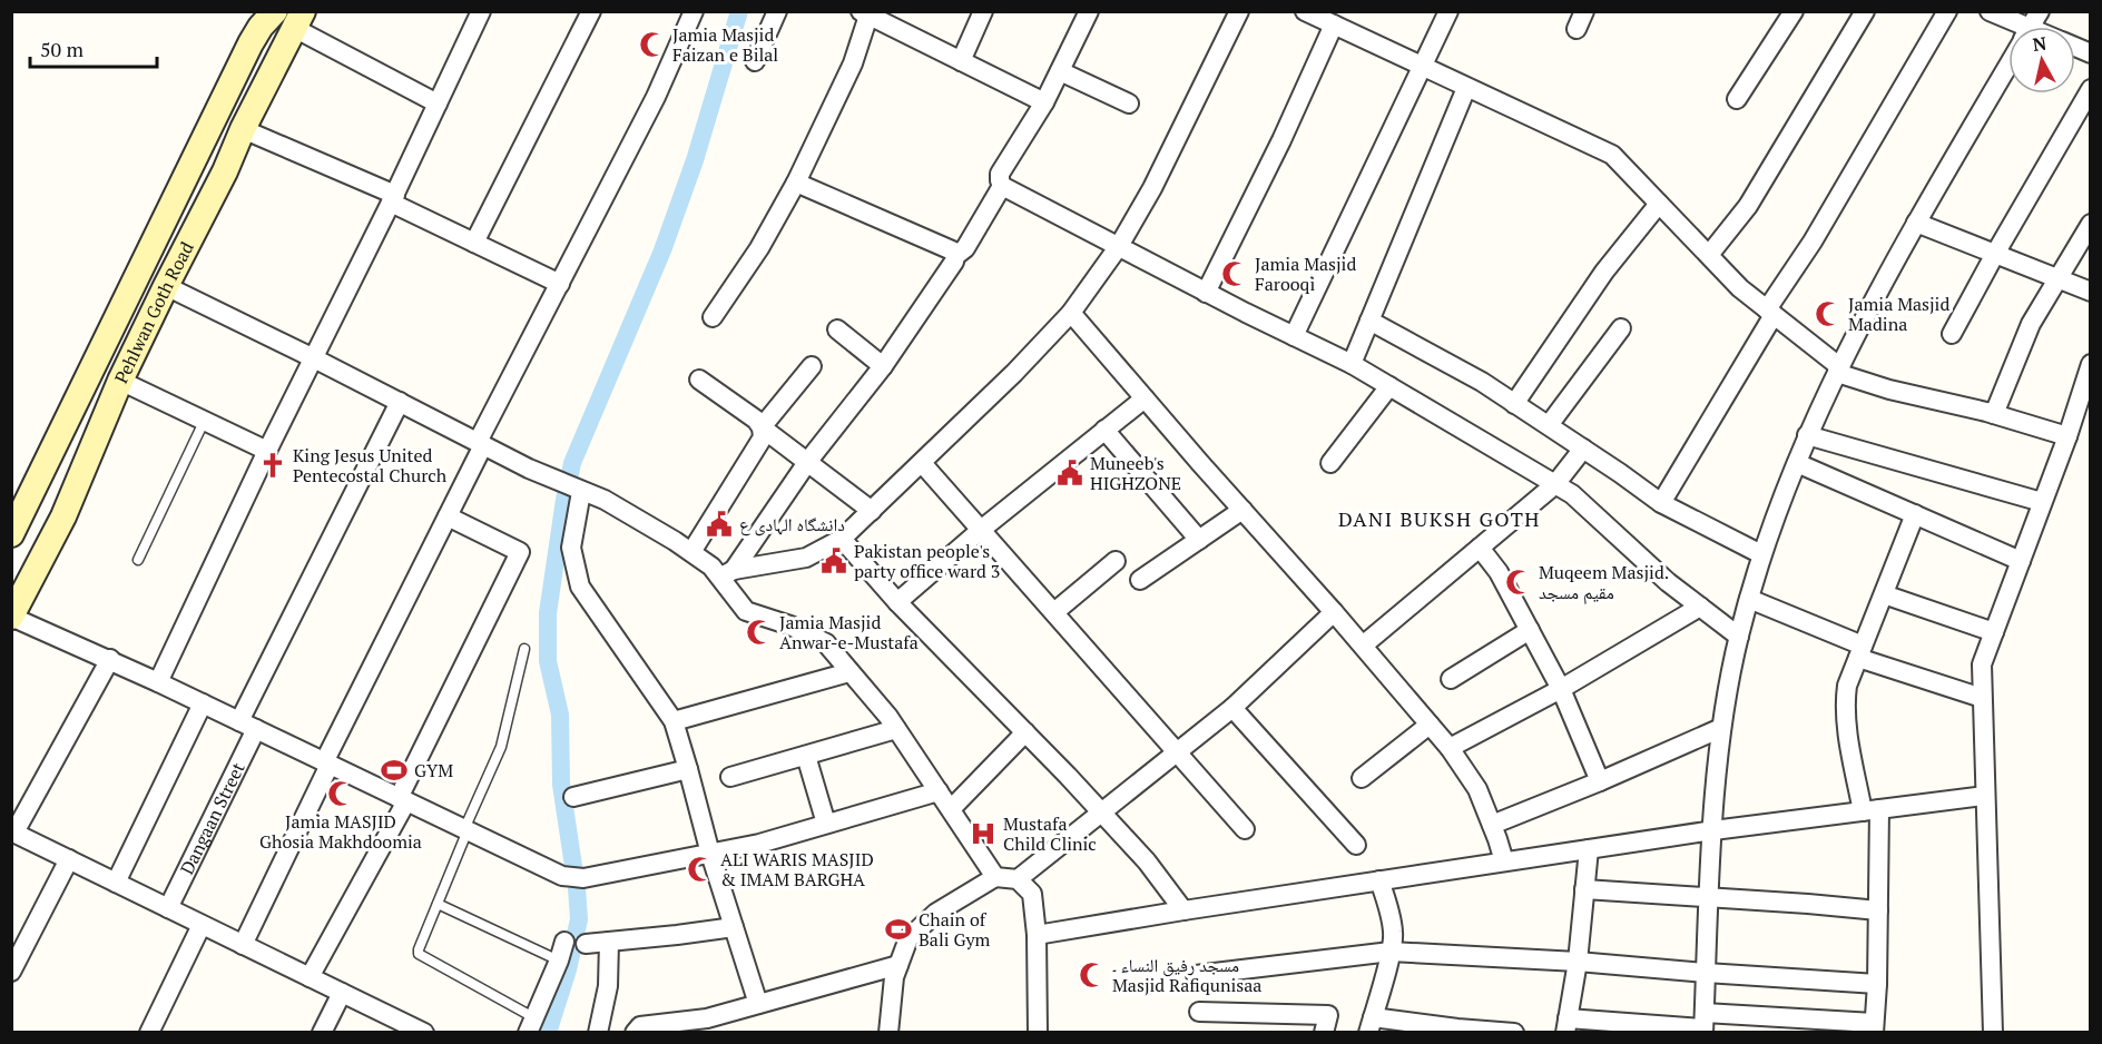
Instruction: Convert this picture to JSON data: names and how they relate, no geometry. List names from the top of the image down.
{
  "streets": {
    "main road": ["Pehlwan Goth Road"],
    "street": ["Dangaan Street"]
  },
  "districts": ["DANI BUKSH GOTH"],
  "places": {
    "mosque": [
      "Jamia Masjid Faizan e Bilal",
      "Jamia Masjid Farooqi",
      "Jamia Masjid Madina",
      "Muqeem Masjid. مقیم مسجد",
      "Jamia Masjid Anwar-e-Mustafa",
      "Jamia MASJID Ghosia Makhdoomia",
      "ALI WARIS MASJID & IMAM BARGHA",
      "مسجد رفیق النساء ۔ Masjid Rafiqunisaa"
    ],
    "church": ["King Jesus United Pentecostal Church"],
    "public building": ["Muneeb's HIGHZONE", "دانشگاہ الہادی ع", "Pakistan people's party office ward 3"],
    "sports": ["GYM", "Chain of Bali Gym"],
    "hospital": ["Mustafa Child Clinic"]
  },
  "scale_bar": "50 m",
  "north": "top"
}
